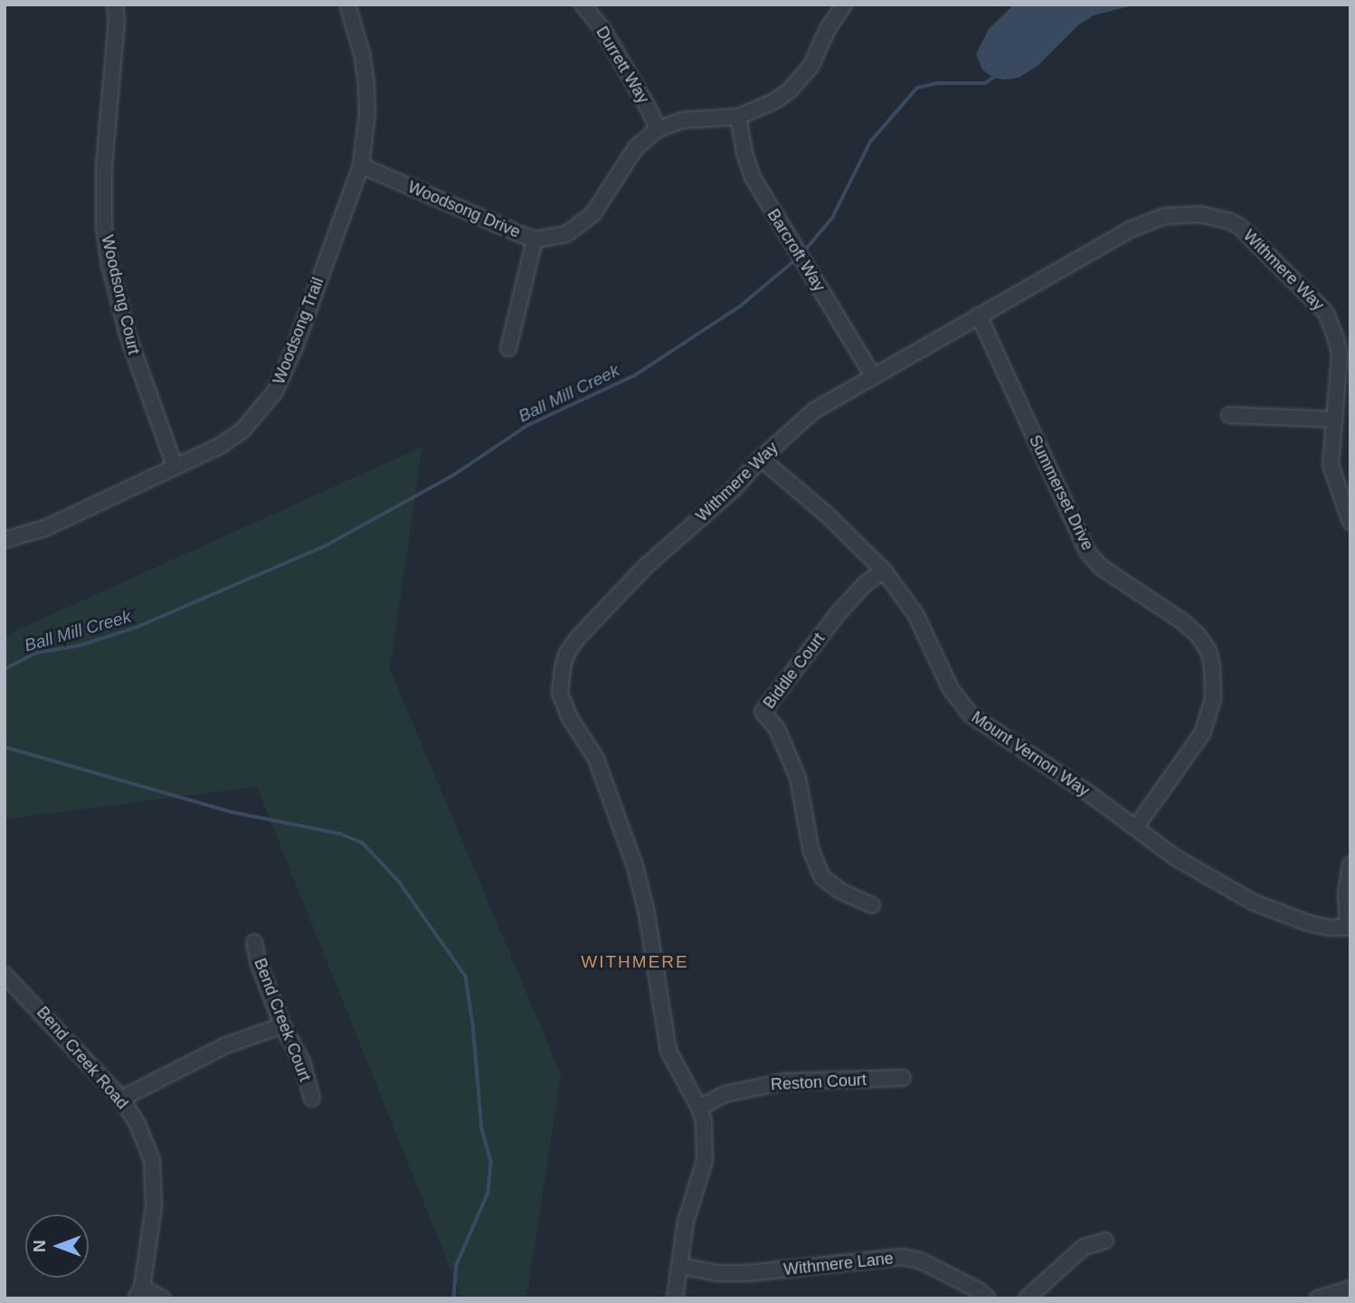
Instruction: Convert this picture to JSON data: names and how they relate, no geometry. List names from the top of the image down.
{
  "streets": {
    "street": [
      "Durrett Way",
      "Woodsong Drive",
      "Barcroft Way",
      "Withmere Way",
      "Woodsong Court",
      "Woodsong Trail",
      "Summerset Drive",
      "Biddle Court",
      "Mount Vernon Way",
      "Bend Creek Court",
      "Bend Creek Road",
      "Reston Court",
      "Withmere Lane"
    ]
  },
  "crossings": [
    ["Durrett Way", "Woodsong Drive"],
    ["Woodsong Drive", "Barcroft Way"],
    ["Woodsong Drive", "Woodsong Trail"],
    ["Barcroft Way", "Withmere Way"],
    ["Withmere Way", "Summerset Drive"],
    ["Withmere Way", "Mount Vernon Way"],
    ["Withmere Way", "Reston Court"],
    ["Withmere Way", "Withmere Lane"],
    ["Woodsong Court", "Woodsong Trail"],
    ["Summerset Drive", "Mount Vernon Way"],
    ["Biddle Court", "Mount Vernon Way"]
  ],
  "districts": ["WITHMERE"],
  "water": ["Ball Mill Creek"],
  "north": "left"
}
